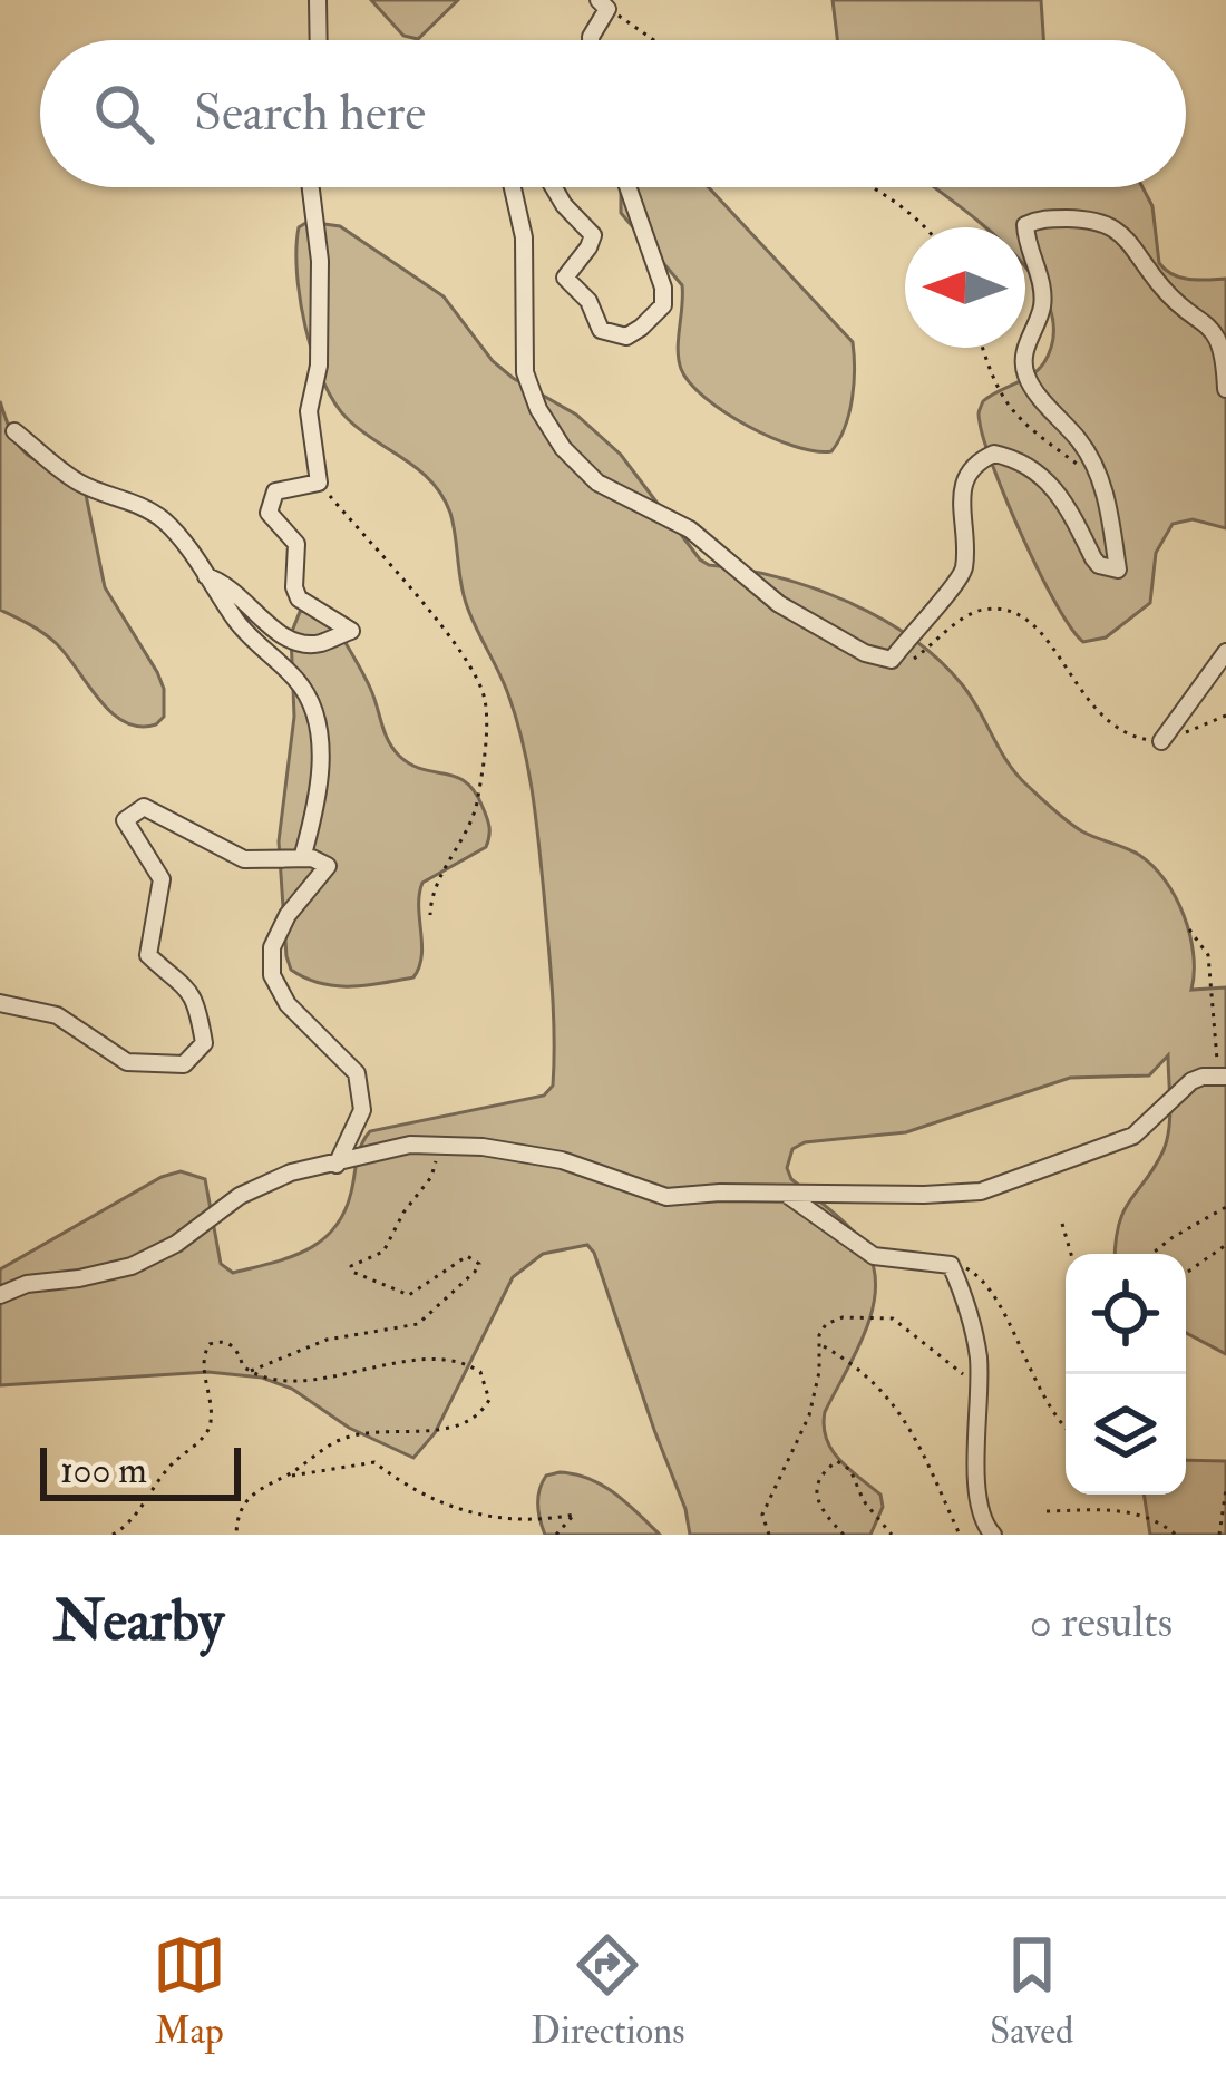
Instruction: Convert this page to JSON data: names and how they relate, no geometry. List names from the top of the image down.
{
  "scale_bar": "100 m",
  "north": "left",
  "page": {
    "search": "Search here",
    "scale": "100 m",
    "heading": ["Nearby", "0 results"],
    "nav": ["Map", "Directions", "Saved"]
  }
}
